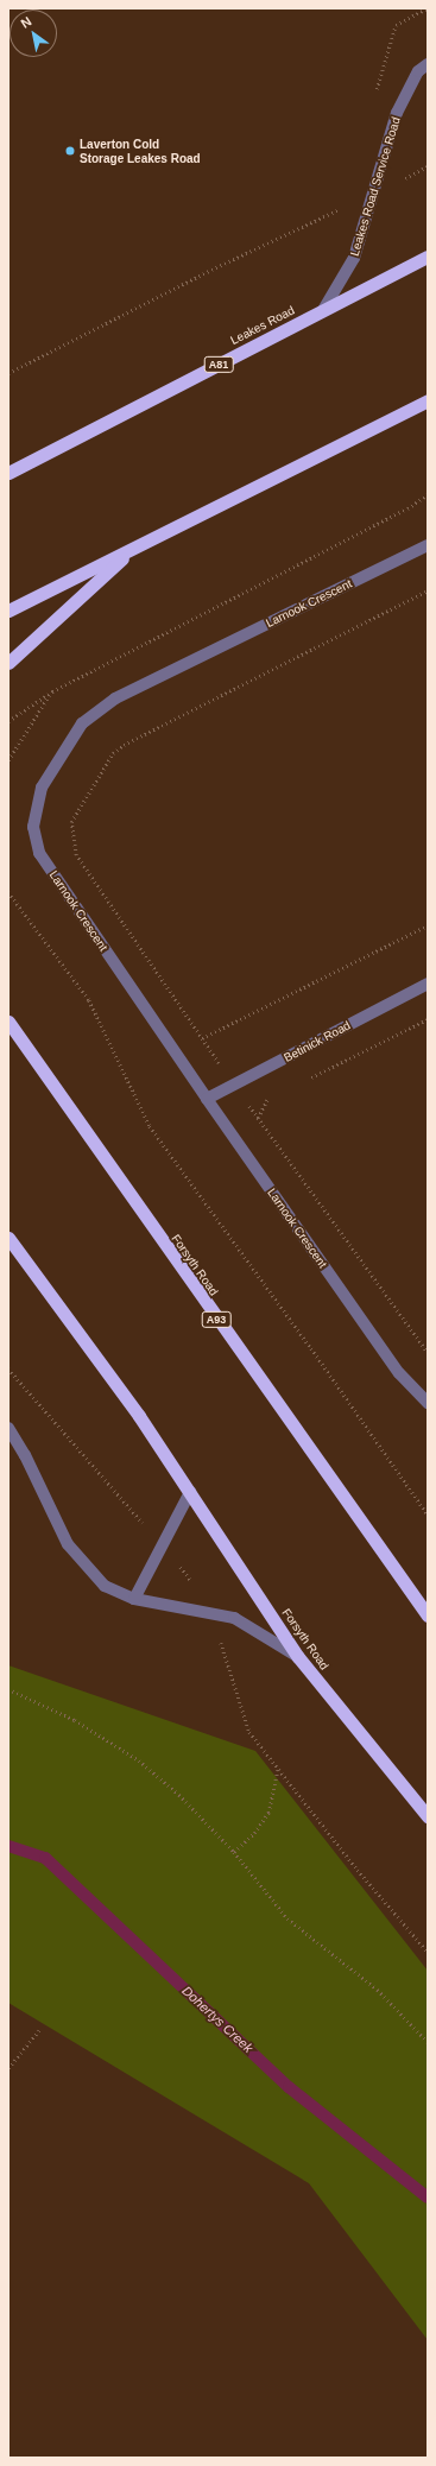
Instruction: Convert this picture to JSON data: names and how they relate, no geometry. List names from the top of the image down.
{
  "streets": {
    "highway": [
      "Leakes Road",
      "A81",
      "Forsyth Road",
      "A93"
    ],
    "street": ["Leakes Road Service Road", "Larnook Crescent", "Betinick Road"]
  },
  "crossings": [
    ["Leakes Road Service Road", "Leakes Road"],
    ["Larnook Crescent", "Betinick Road"]
  ],
  "water": ["Dohertys Creek"],
  "places": ["Laverton Cold Storage Leakes Road"],
  "north": "top left"
}
